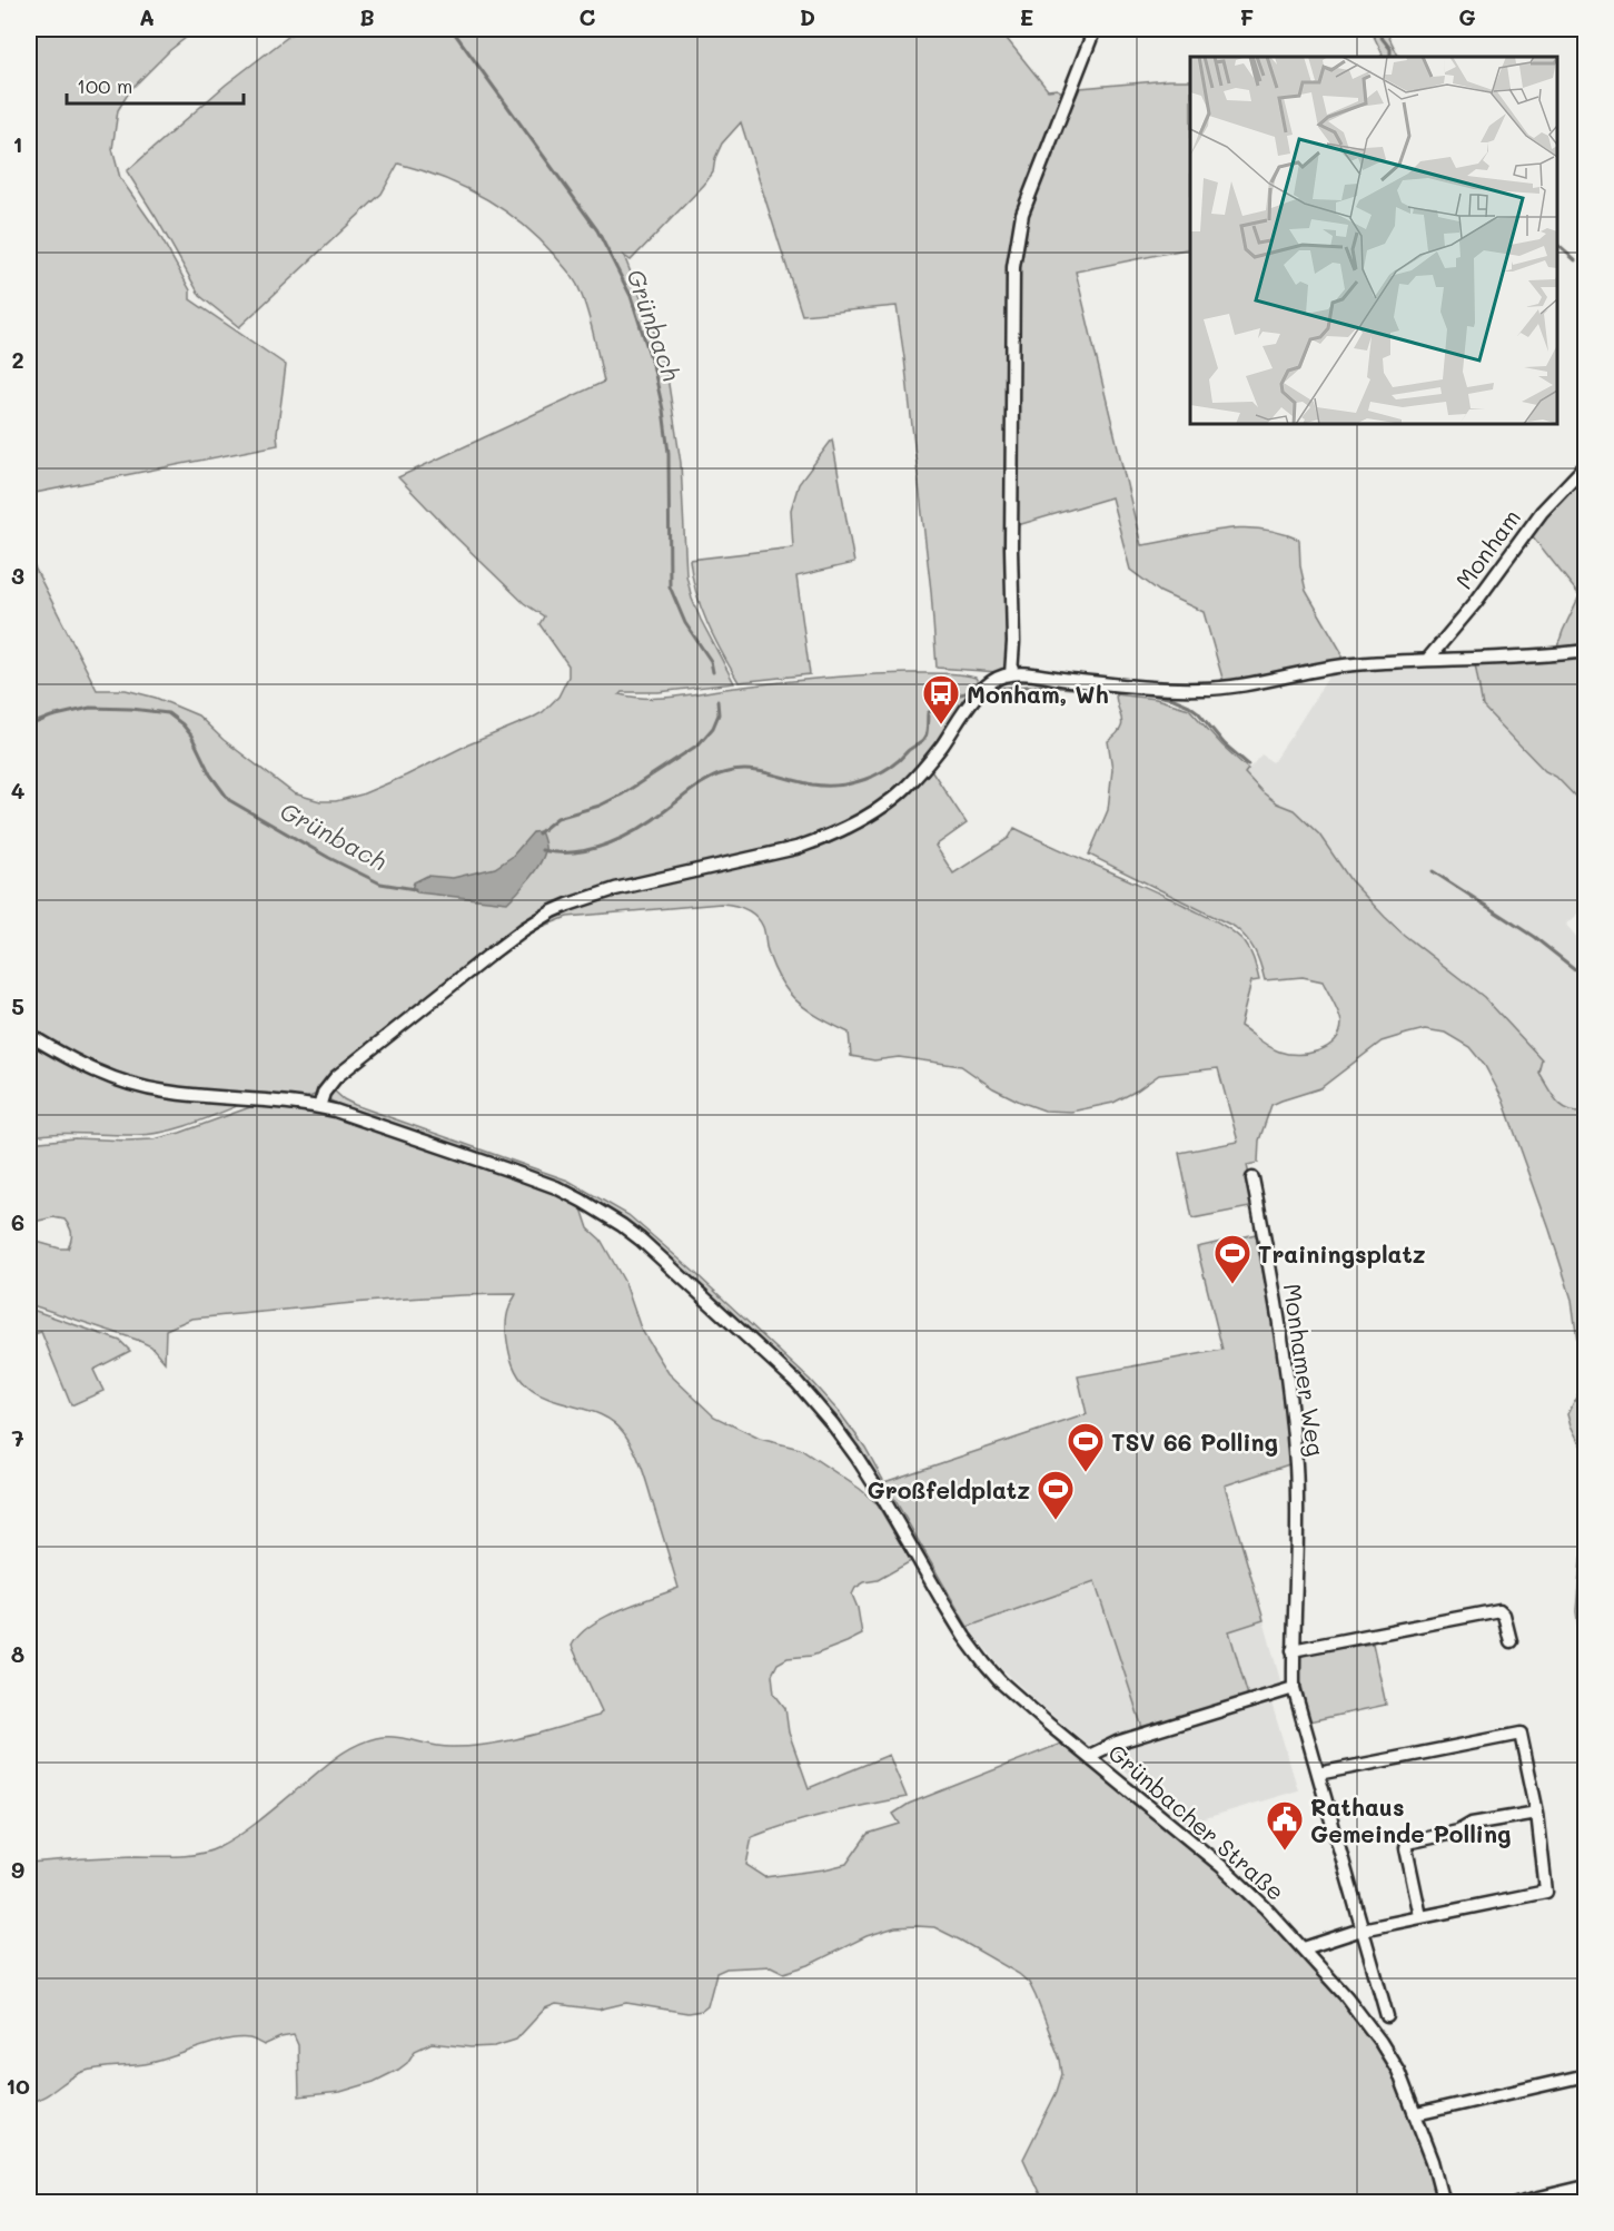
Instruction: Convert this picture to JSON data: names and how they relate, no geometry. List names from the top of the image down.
{
  "streets": {
    "street": ["Monham", "Monhamer Weg", "Grünbacher Straße"]
  },
  "water": ["Grünbach"],
  "places": {
    "bus stop": ["Monham, Wh"],
    "sports": ["Trainingsplatz", "TSV 66 Polling", "Großfeldplatz"],
    "public building": ["Rathaus Gemeinde Polling"]
  },
  "scale_bar": "100 m",
  "grid": {
    "columns": [
      "A",
      "B",
      "C",
      "D",
      "E",
      "F",
      "G"
    ],
    "rows": [
      "1",
      "2",
      "3",
      "4",
      "5",
      "6",
      "7",
      "8",
      "9",
      "10"
    ]
  }
}
